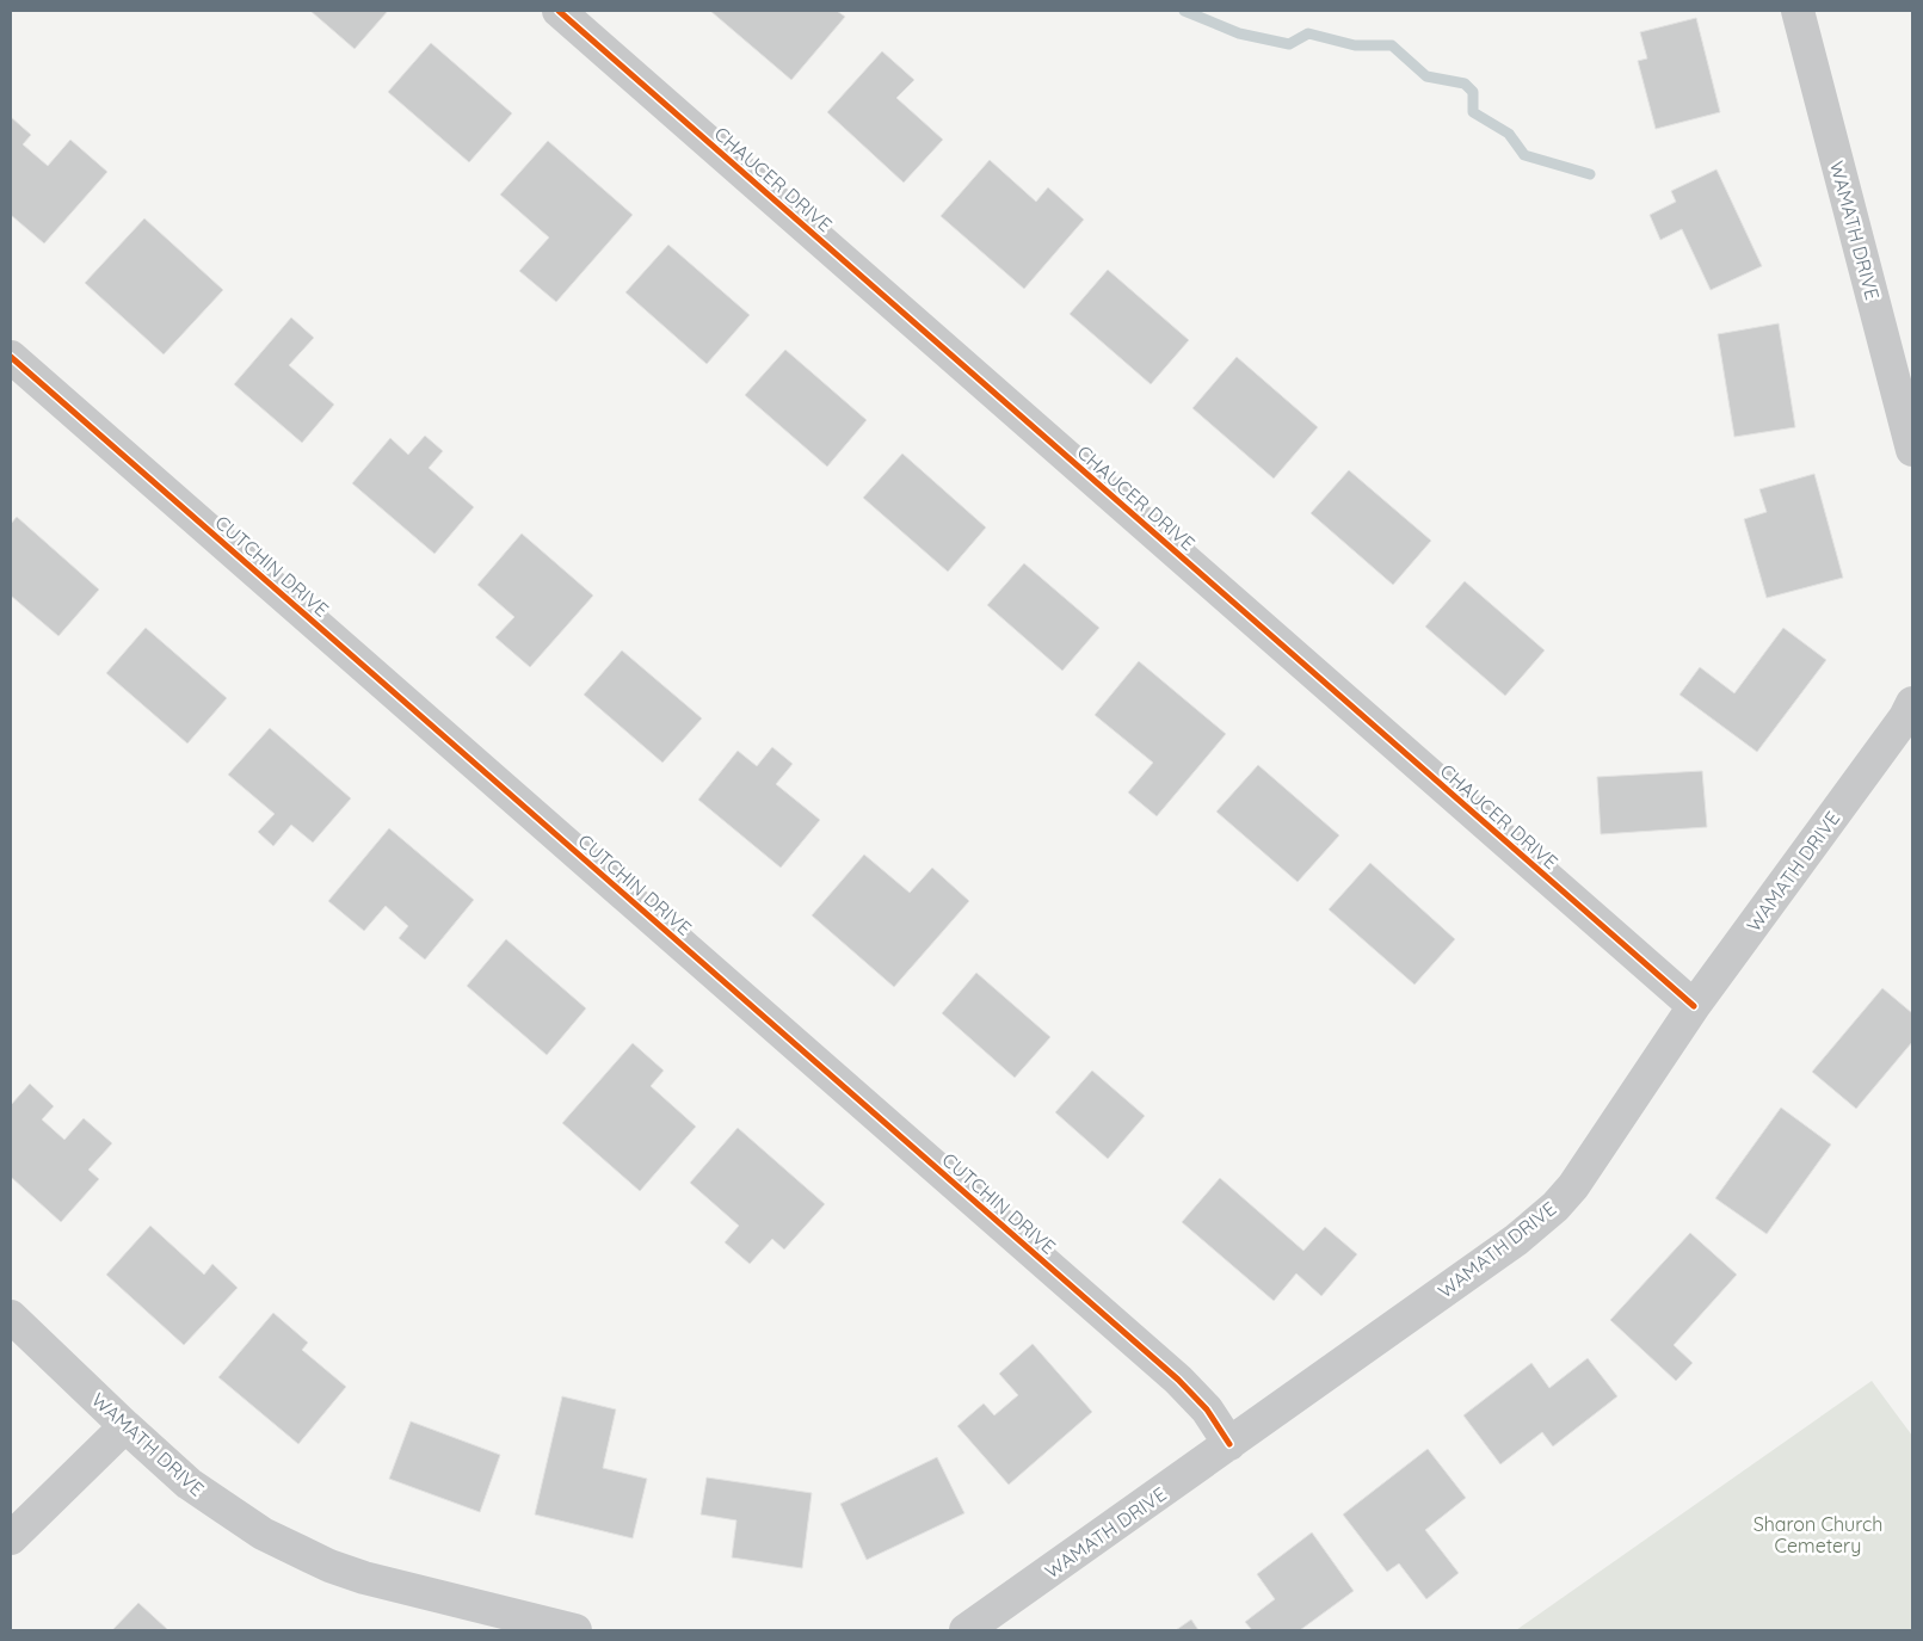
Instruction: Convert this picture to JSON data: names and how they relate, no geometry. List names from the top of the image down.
{
  "streets": {
    "street": ["CHAUCER DRIVE", "WAMATH DRIVE", "CUTCHIN DRIVE"]
  },
  "crossings": [
    ["CHAUCER DRIVE", "WAMATH DRIVE"],
    ["WAMATH DRIVE", "CUTCHIN DRIVE"]
  ],
  "parks": ["Sharon Church Cemetery"]
}
